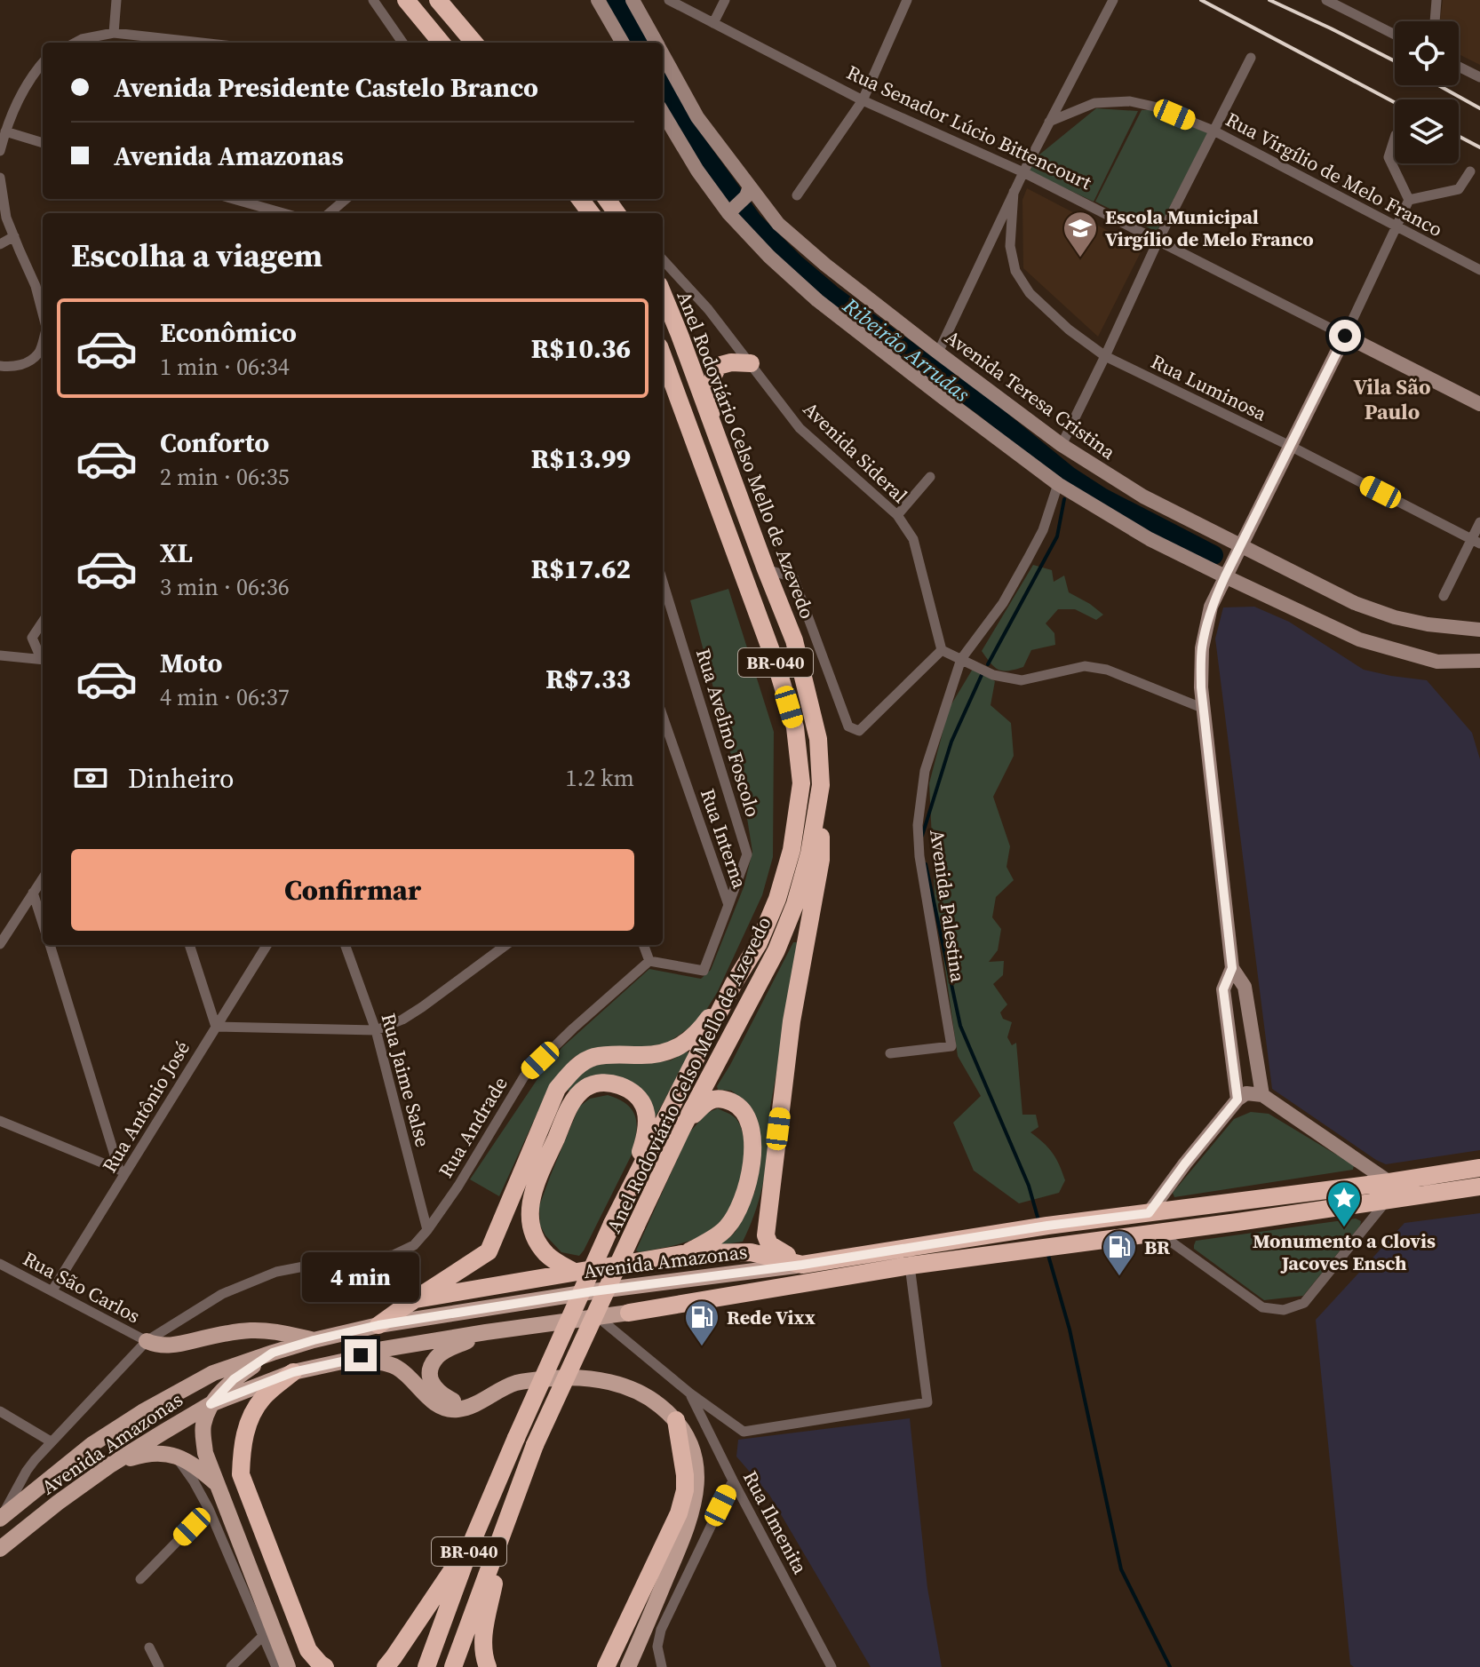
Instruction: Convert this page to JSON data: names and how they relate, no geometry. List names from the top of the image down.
{
  "streets": {
    "highway": ["Anel Rodoviário Celso Mello de Azevedo", "BR-040", "Avenida Amazonas"],
    "main road": ["Rua Senador Lúcio Bittencourt", "Avenida Teresa Cristina"],
    "street": [
      "Rua Virgílio de Melo Franco",
      "Rua Luminosa",
      "Avenida Sideral",
      "Rua Avelino Foscolo",
      "Rua Interna",
      "Avenida Palestina",
      "Rua Jaime Salse",
      "Rua Antônio José",
      "Rua Andrade",
      "Rua São Carlos",
      "Rua Ilmenita"
    ]
  },
  "crossings": [
    ["Rua Avelino Foscolo", "Rua Interna"],
    ["Rua Interna", "Rua Andrade"],
    ["Rua Jaime Salse", "Rua Andrade"],
    ["Rua Antônio José", "Rua São Carlos"],
    ["Rua Andrade", "Avenida Amazonas"],
    ["Rua Andrade", "Rua São Carlos"]
  ],
  "districts": ["Vila São Paulo"],
  "water": ["Ribeirão Arrudas"],
  "places": {
    "school or university": ["Escola Municipal Virgílio de Melo Franco"],
    "place": ["Monumento a Clovis Jacoves Ensch"],
    "fuel station": ["BR", "Rede Vixx"]
  },
  "page": {
    "banner": ["Avenida Presidente Castelo Branco", "Avenida Amazonas"],
    "heading": "Escolha a viagem",
    "list": [
      {
        "name": "Econômico",
        "note": "1 min · 06:34",
        "value": "R$10.36"
      },
      {
        "name": "Conforto",
        "note": "2 min · 06:35",
        "value": "R$13.99"
      },
      {
        "name": "XL",
        "note": "3 min · 06:36",
        "value": "R$17.62"
      },
      {
        "name": "Moto",
        "note": "4 min · 06:37",
        "value": "R$7.33"
      }
    ],
    "pay": ["Dinheiro", "1.2 km"],
    "buttons": "Confirmar",
    "bubble": "4 min"
  }
}
